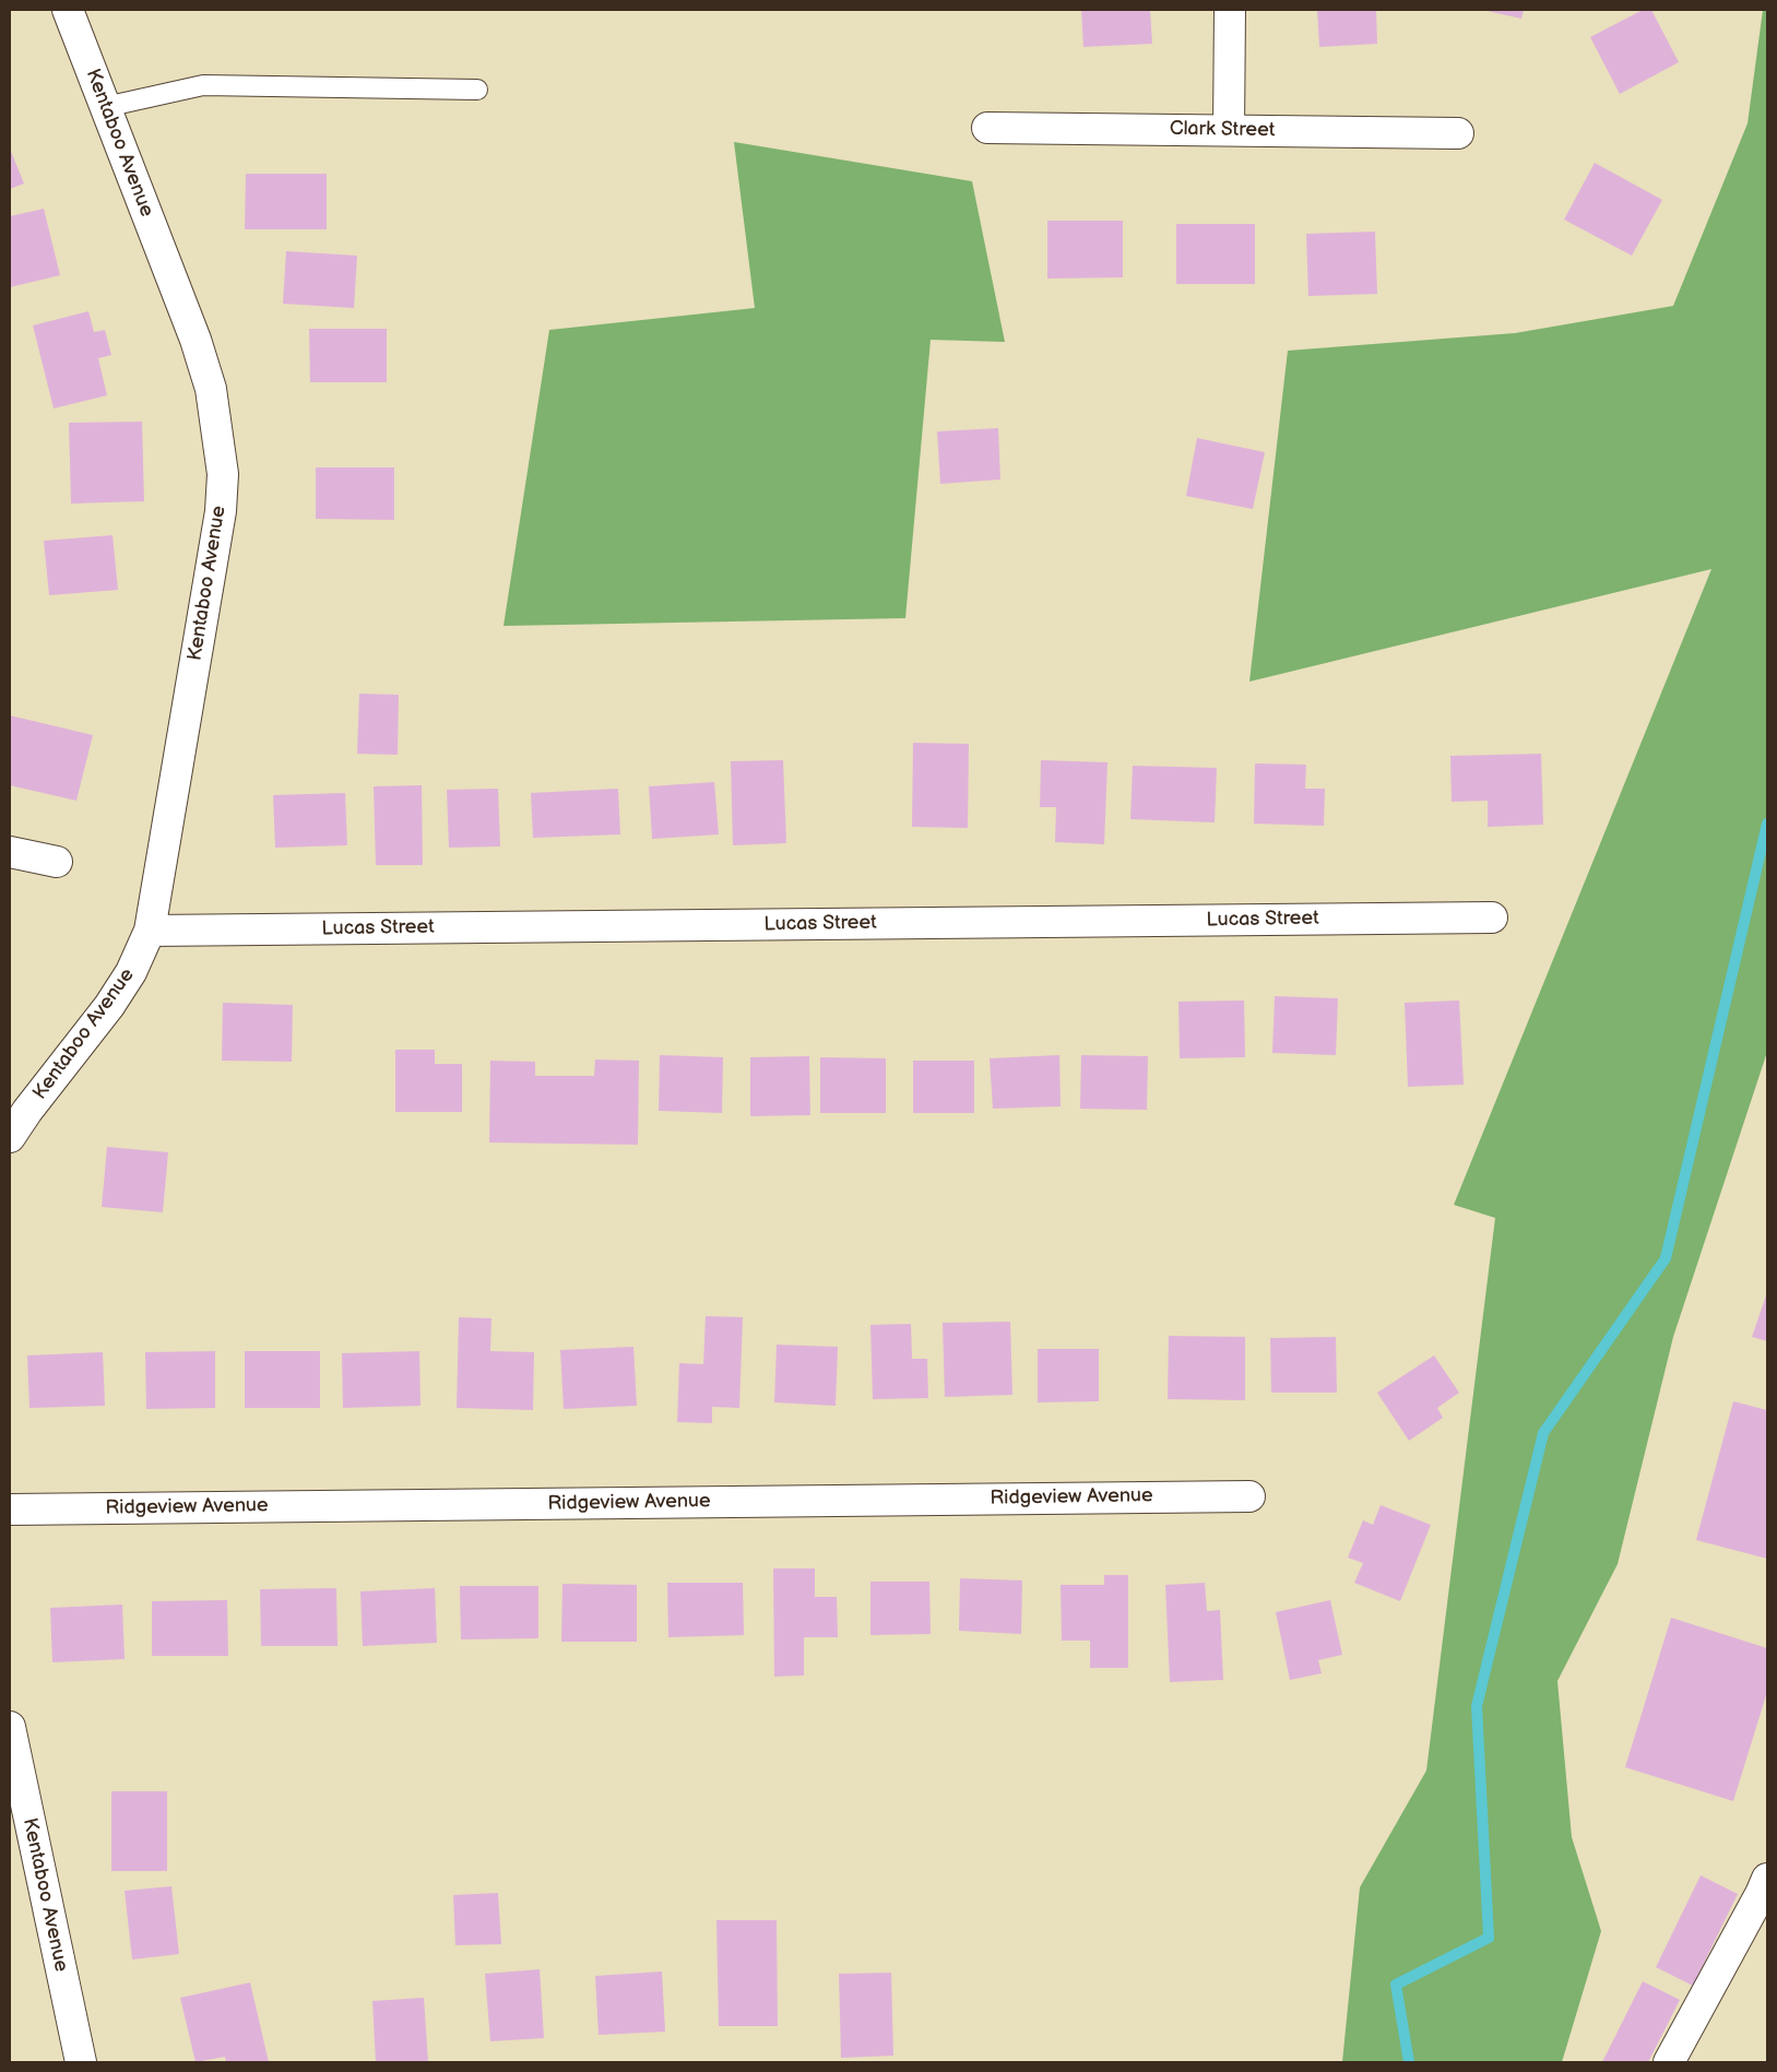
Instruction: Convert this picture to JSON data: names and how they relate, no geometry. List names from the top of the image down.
{
  "streets": {
    "street": [
      "Clark Street",
      "Kentaboo Avenue",
      "Lucas Street",
      "Ridgeview Avenue"
    ]
  },
  "crossings": [
    ["Kentaboo Avenue", "Lucas Street"]
  ]
}
